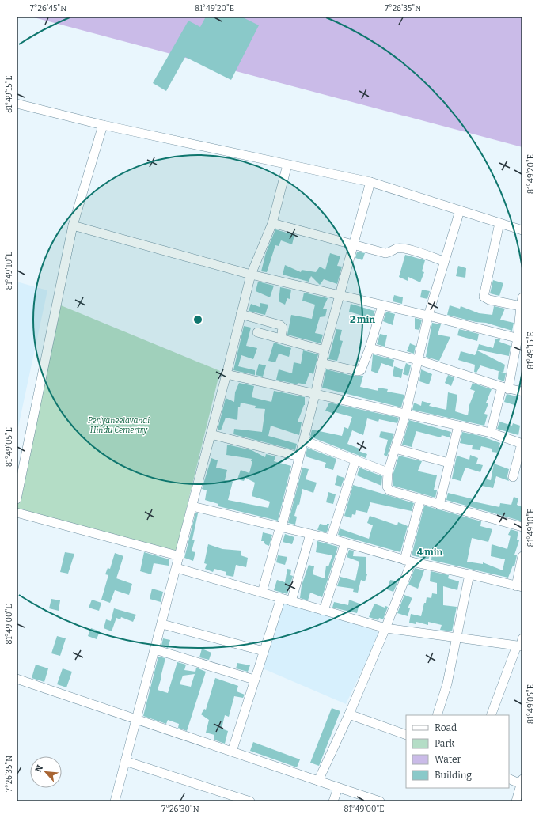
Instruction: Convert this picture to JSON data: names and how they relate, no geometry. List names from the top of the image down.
{
  "parks": ["Periyaneelavanai Hindu Cemertry"],
  "legend": [
    "Road",
    "Park",
    "Water",
    "Building"
  ],
  "north": "top left",
  "coordinates": [
    "7°26'45\"N",
    "81°49'20\"E",
    "7°26'35\"N",
    "81°49'15\"E",
    "81°49'10\"E",
    "81°49'05\"E",
    "81°49'00\"E",
    "7°26'30\"N"
  ],
  "rings": ["2 min", "4 min"]
}
